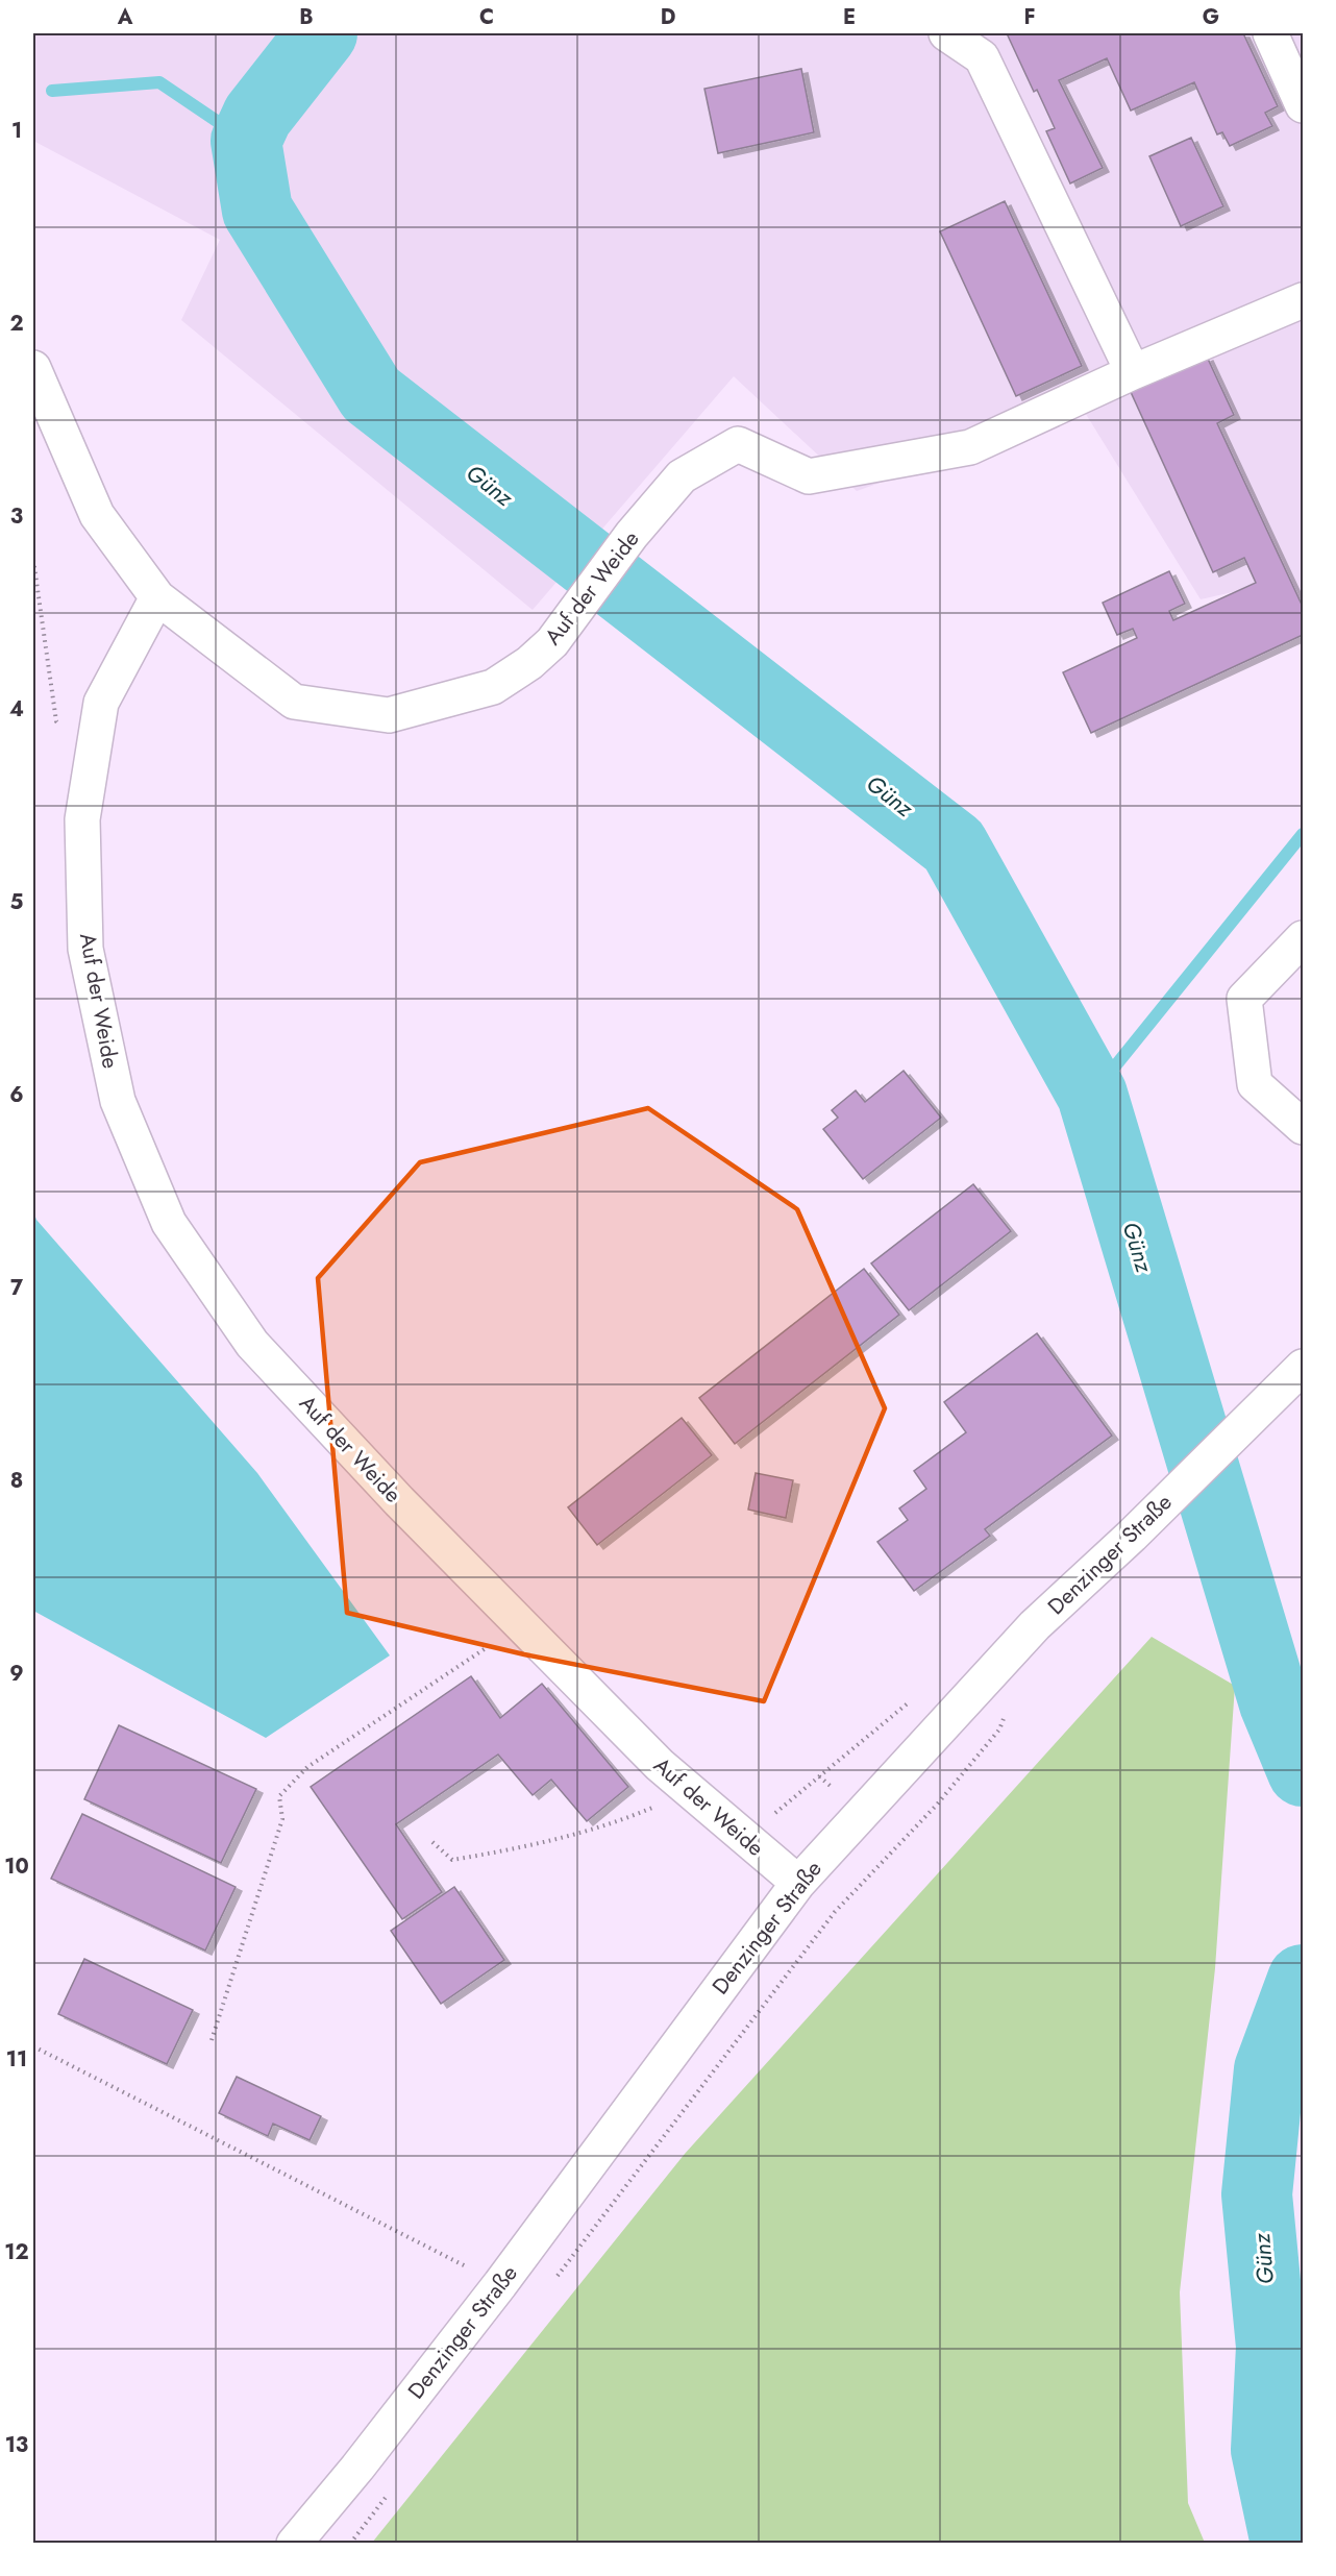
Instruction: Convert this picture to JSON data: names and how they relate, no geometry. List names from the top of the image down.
{
  "streets": {
    "street": ["Auf der Weide", "Denzinger Straße"]
  },
  "crossings": [
    ["Auf der Weide", "Denzinger Straße"]
  ],
  "water": ["Günz"],
  "grid": {
    "columns": [
      "A",
      "B",
      "C",
      "D",
      "E",
      "F",
      "G"
    ],
    "rows": [
      "1",
      "2",
      "3",
      "4",
      "5",
      "6",
      "7",
      "8",
      "9",
      "10",
      "11",
      "12",
      "13"
    ]
  }
}
